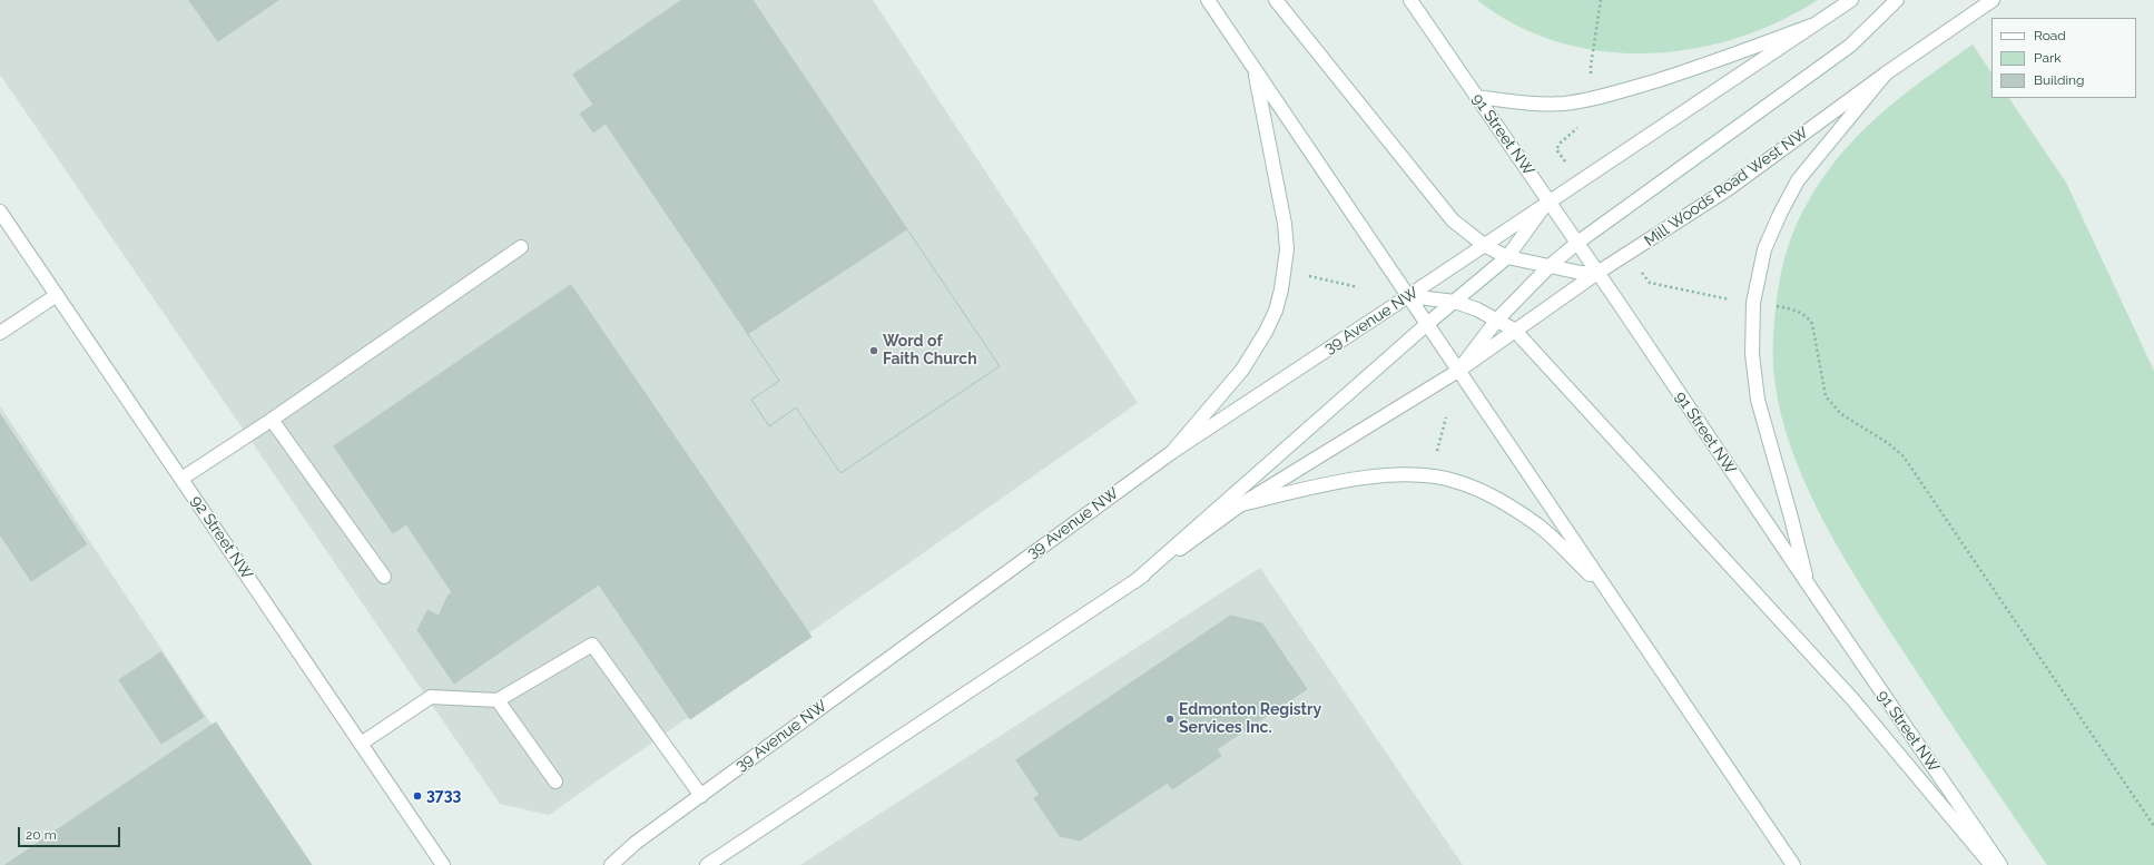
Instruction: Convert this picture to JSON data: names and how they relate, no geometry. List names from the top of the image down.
{
  "streets": {
    "main road": [
      "91 Street NW",
      "Mill Woods Road West NW",
      "39 Avenue NW",
      "92 Street NW"
    ]
  },
  "crossings": [
    ["91 Street NW", "Mill Woods Road West NW"],
    ["91 Street NW", "39 Avenue NW"]
  ],
  "places": ["Word of Faith Church", "Edmonton Registry Services Inc.", "3733"],
  "legend": ["Road", "Park", "Building"],
  "scale_bar": "20 m"
}
